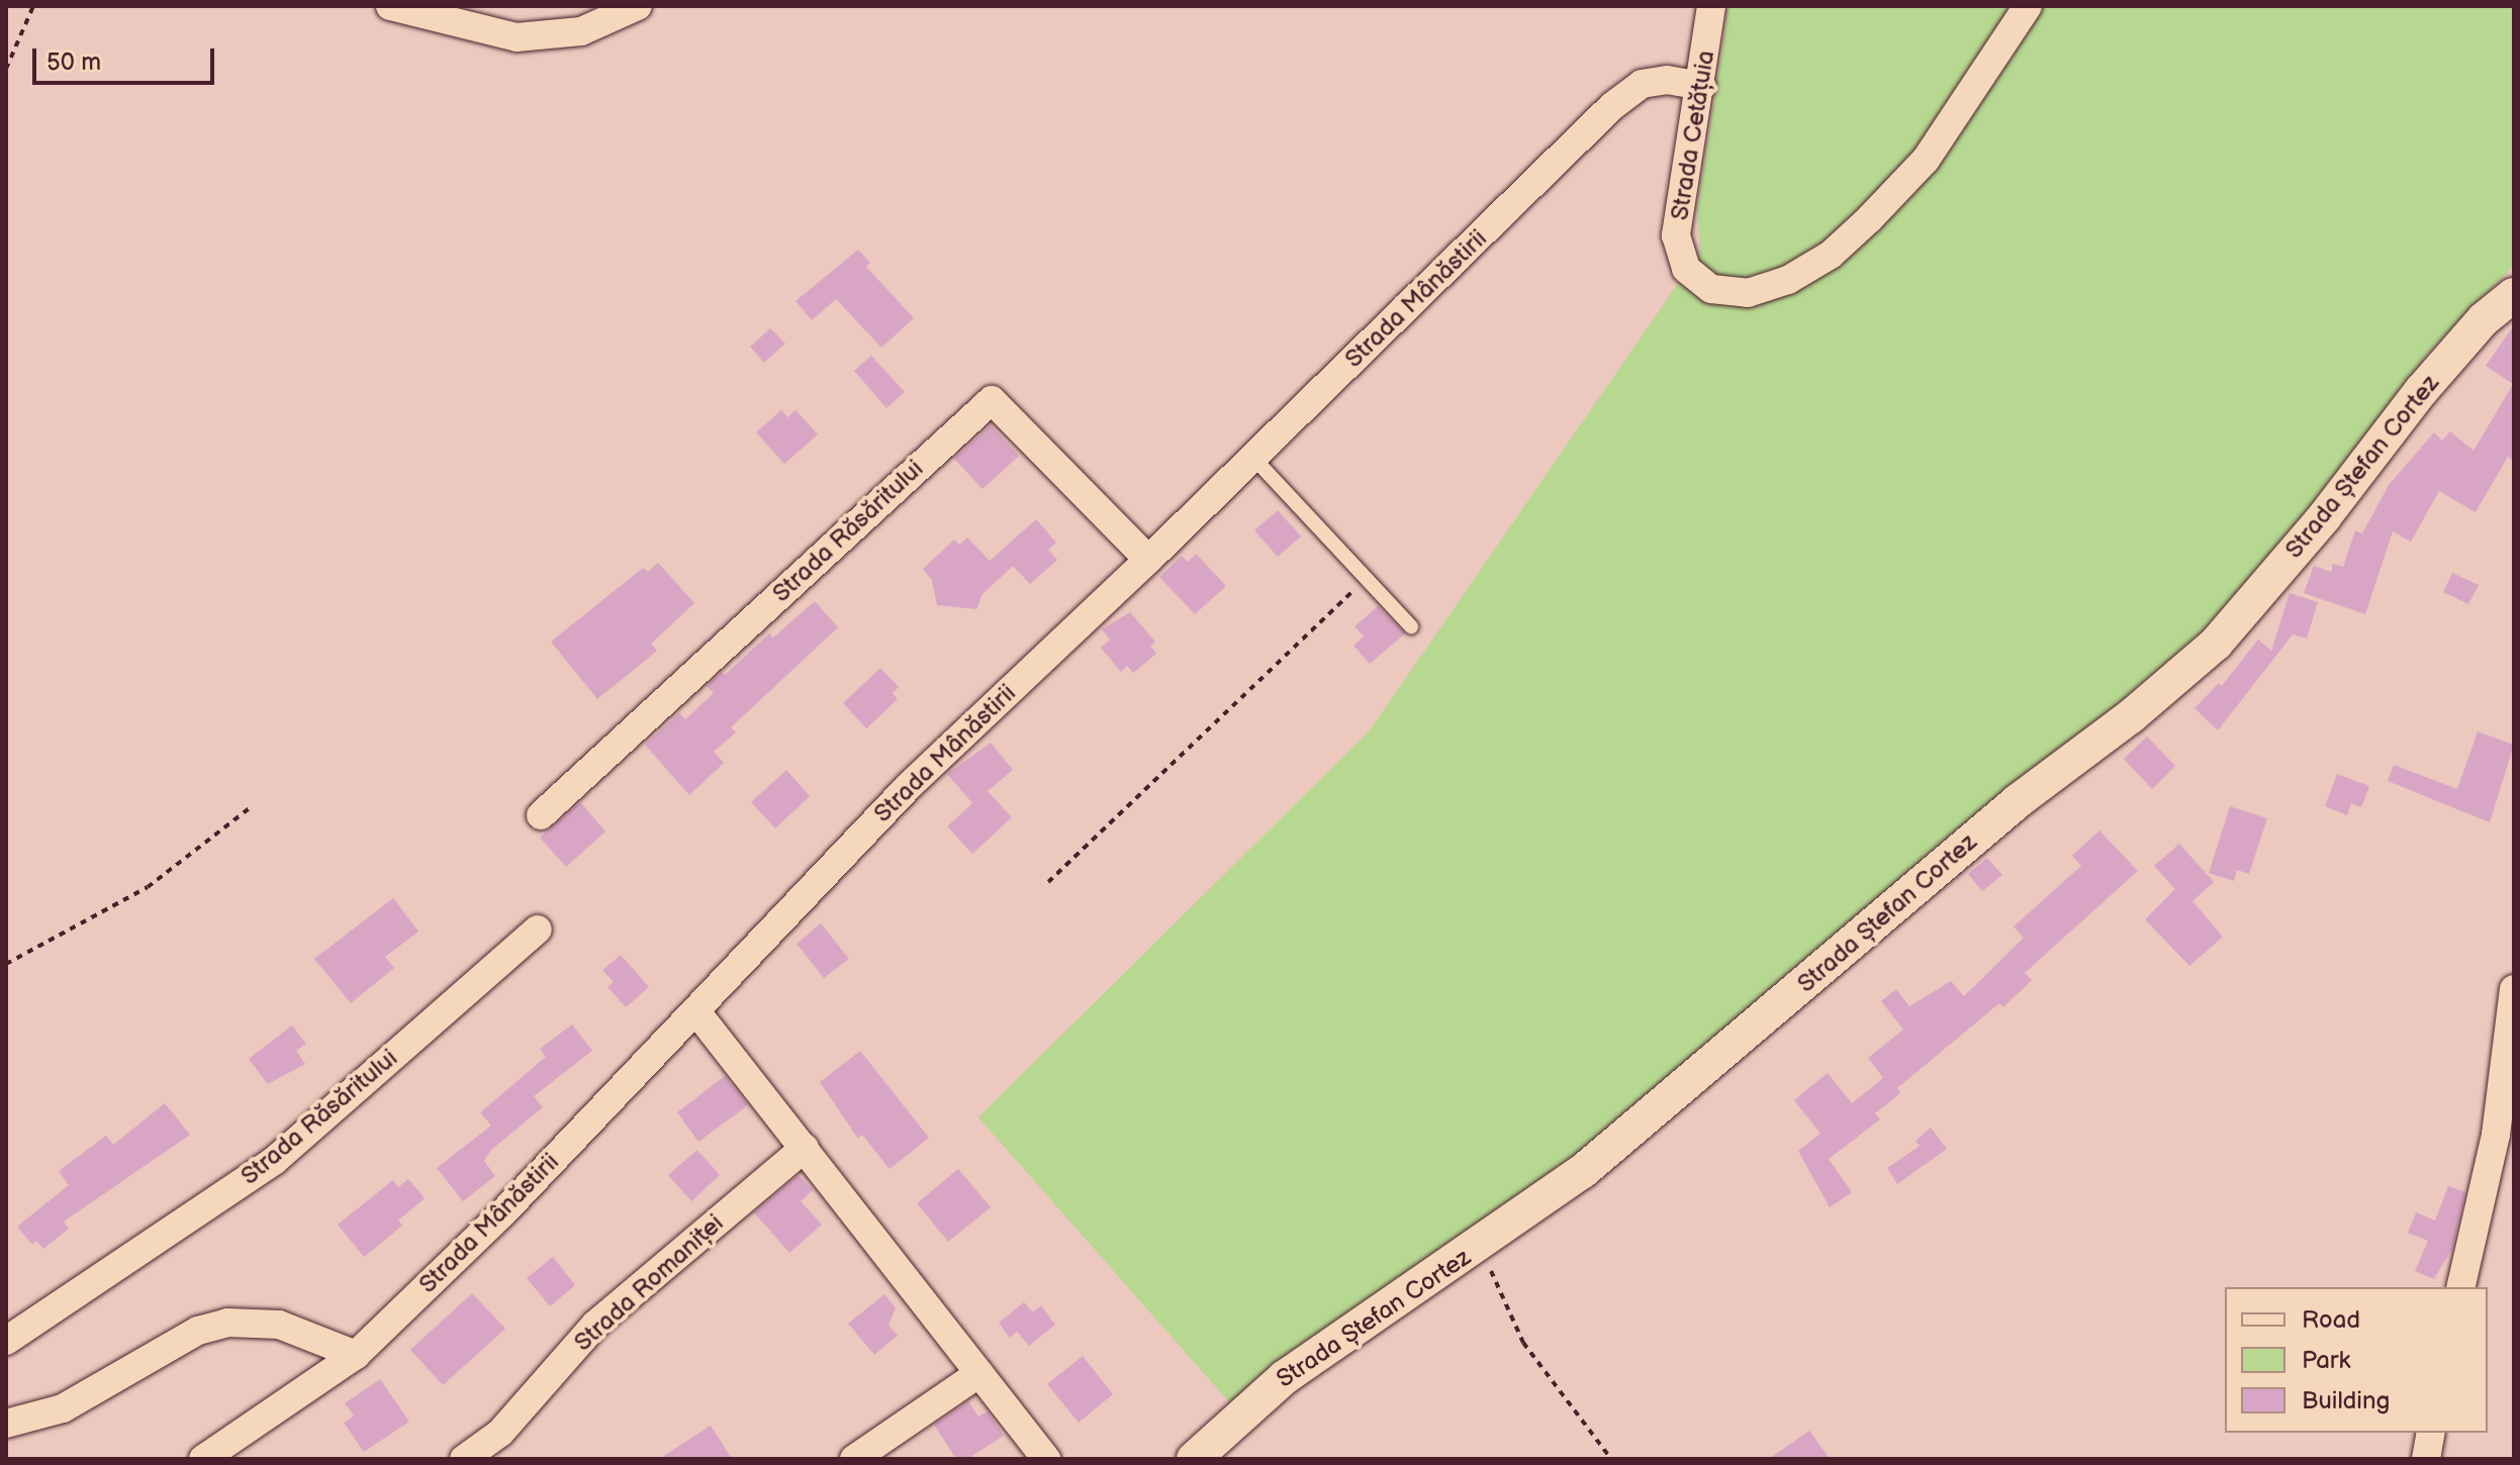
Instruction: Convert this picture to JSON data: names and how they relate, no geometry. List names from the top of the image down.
{
  "streets": {
    "street": [
      "Strada Cetățuia",
      "Strada Mânăstirii",
      "Strada Ștefan Cortez",
      "Strada Răsăritului",
      "Strada Romaniței"
    ]
  },
  "crossings": [
    ["Strada Cetățuia", "Strada Mânăstirii"],
    ["Strada Mânăstirii", "Strada Răsăritului"]
  ],
  "legend": ["Road", "Park", "Building"],
  "scale_bar": "50 m"
}
